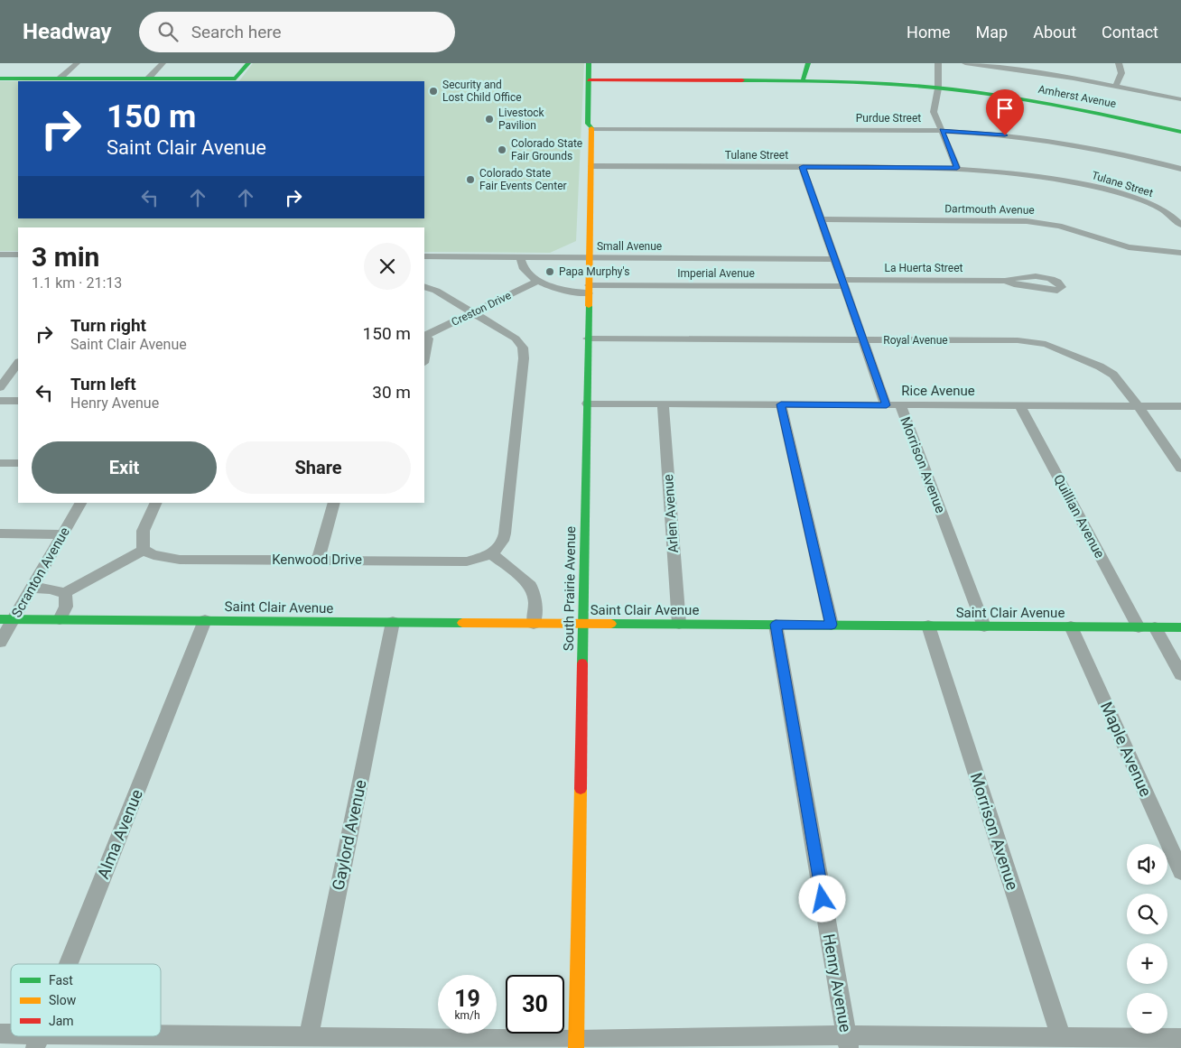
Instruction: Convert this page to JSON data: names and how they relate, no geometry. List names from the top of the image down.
{
  "streets": {
    "street": [
      "Amherst Avenue",
      "Purdue Street",
      "Tulane Street",
      "Dartmouth Avenue",
      "Small Avenue",
      "La Huerta Street",
      "Imperial Avenue",
      "Creston Drive",
      "Royal Avenue",
      "Rice Avenue",
      "Morrison Avenue",
      "Arlen Avenue",
      "Quillian Avenue",
      "Kenwood Drive",
      "Scranton Avenue",
      "South Prairie Avenue",
      "Saint Clair Avenue",
      "Maple Avenue",
      "Alma Avenue",
      "Gaylord Avenue",
      "Henry Avenue"
    ]
  },
  "crossings": [
    ["Amherst Avenue", "South Prairie Avenue"],
    ["Purdue Street", "South Prairie Avenue"],
    ["Tulane Street", "Morrison Avenue"],
    ["Tulane Street", "South Prairie Avenue"],
    ["Dartmouth Avenue", "Morrison Avenue"],
    ["Small Avenue", "Morrison Avenue"],
    ["Small Avenue", "South Prairie Avenue"],
    ["La Huerta Street", "Imperial Avenue"],
    ["La Huerta Street", "Morrison Avenue"],
    ["Imperial Avenue", "Creston Drive"],
    ["Imperial Avenue", "Morrison Avenue"],
    ["Imperial Avenue", "South Prairie Avenue"],
    ["Royal Avenue", "Rice Avenue"],
    ["Royal Avenue", "Morrison Avenue"],
    ["Royal Avenue", "South Prairie Avenue"],
    ["Rice Avenue", "Morrison Avenue"],
    ["Rice Avenue", "Arlen Avenue"],
    ["Rice Avenue", "Quillian Avenue"],
    ["Rice Avenue", "South Prairie Avenue"],
    ["Morrison Avenue", "Saint Clair Avenue"],
    ["Arlen Avenue", "Saint Clair Avenue"],
    ["Quillian Avenue", "Saint Clair Avenue"],
    ["Scranton Avenue", "Saint Clair Avenue"],
    ["South Prairie Avenue", "Saint Clair Avenue"],
    ["Saint Clair Avenue", "Maple Avenue"],
    ["Saint Clair Avenue", "Alma Avenue"],
    ["Saint Clair Avenue", "Gaylord Avenue"],
    ["Saint Clair Avenue", "Henry Avenue"]
  ],
  "places": [
    "Security and Lost Child Office",
    "Livestock Pavilion",
    "Colorado State Fair Grounds",
    "Colorado State Fair Events Center",
    "Papa Murphy's"
  ],
  "legend": ["Fast", "Slow", "Jam"],
  "page": {
    "header": "Headway",
    "search": "Search here",
    "nav": [
      "Home",
      "Map",
      "About",
      "Contact"
    ],
    "turn": ["150 m", "Saint Clair Avenue"],
    "heading": ["3 min", "1.1 km · 21:13"],
    "list": [
      {
        "name": "Turn right",
        "note": "Saint Clair Avenue",
        "value": "150 m"
      },
      {
        "name": "Turn left",
        "note": "Henry Avenue",
        "value": "30 m"
      }
    ],
    "buttons": ["Exit", "Share"],
    "map_buttons": ["+", "−"],
    "speed": "19 km/h",
    "limit": "30"
  }
}
